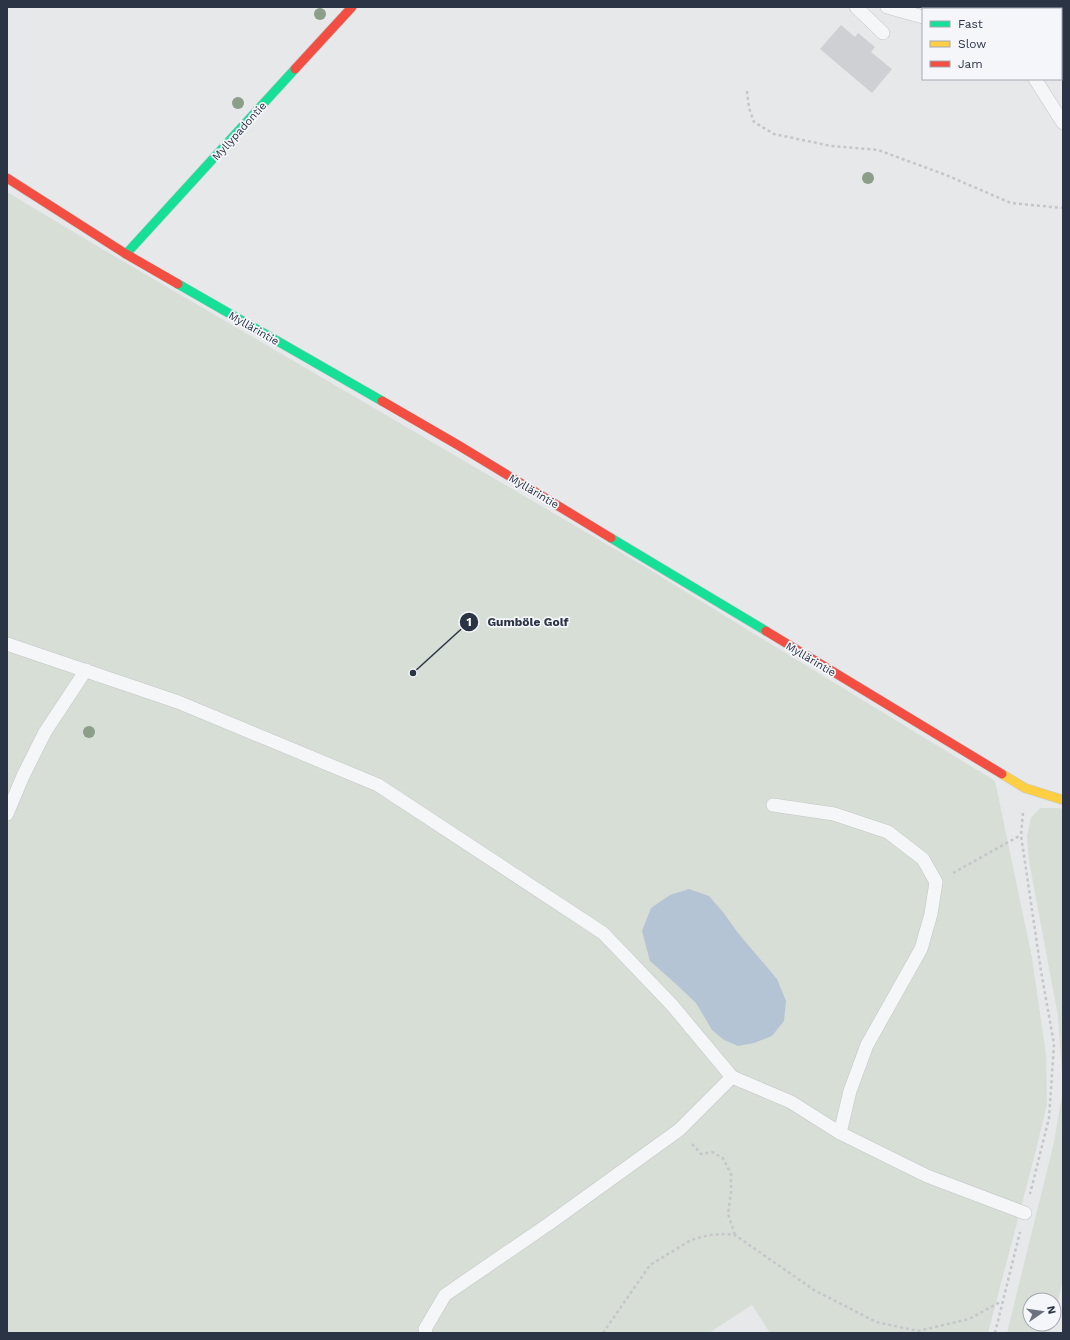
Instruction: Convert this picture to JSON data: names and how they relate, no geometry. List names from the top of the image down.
{
  "streets": {
    "street": ["Myllypadontie", "Myllärintie"]
  },
  "crossings": [
    ["Myllypadontie", "Myllärintie"]
  ],
  "places": ["Gumböle Golf"],
  "legend": ["Fast", "Slow", "Jam"],
  "north": "right"
}
